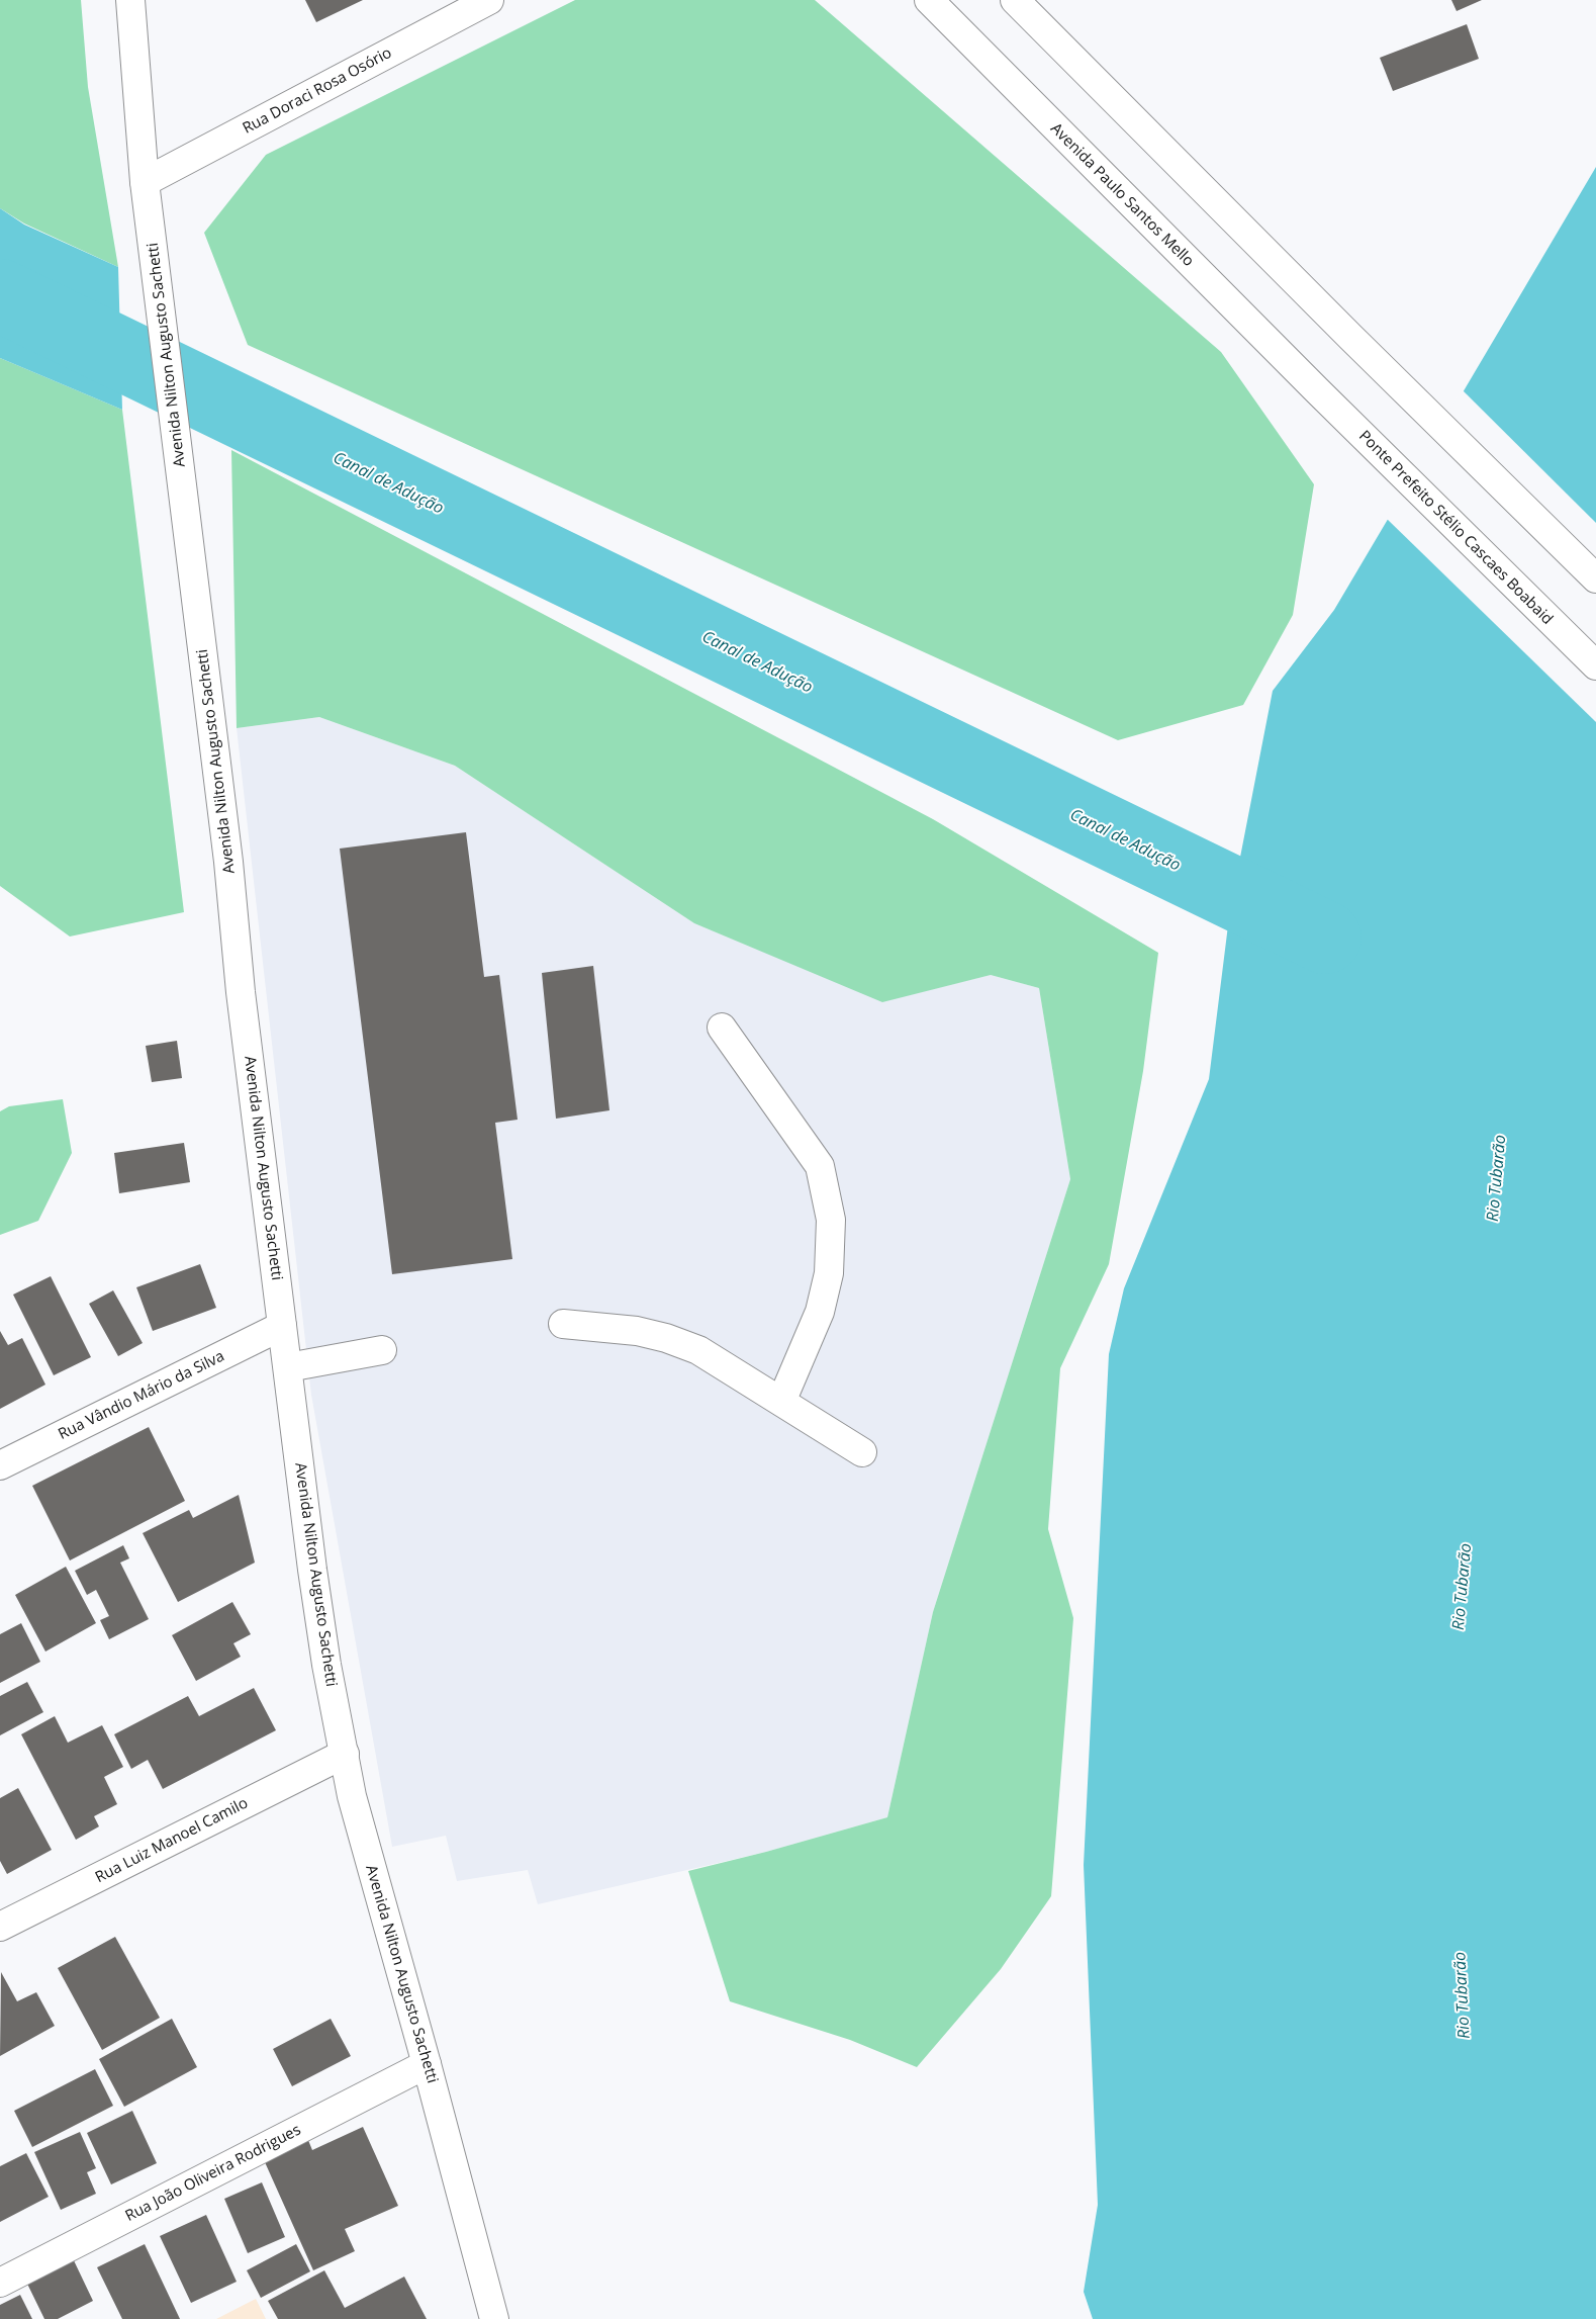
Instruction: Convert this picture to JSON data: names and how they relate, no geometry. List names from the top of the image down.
{
  "streets": {
    "main road": [
      "Rua Doraci Rosa Osório",
      "Avenida Paulo Santos Mello",
      "Avenida Nilton Augusto Sachetti",
      "Ponte Prefeito Stélio Cascaes Boabaid",
      "Rua Vândio Mário da Silva",
      "Rua Luiz Manoel Camilo",
      "Rua João Oliveira Rodrigues"
    ]
  },
  "crossings": [
    ["Rua Doraci Rosa Osório", "Avenida Nilton Augusto Sachetti"],
    ["Avenida Paulo Santos Mello", "Ponte Prefeito Stélio Cascaes Boabaid"],
    ["Avenida Nilton Augusto Sachetti", "Rua Vândio Mário da Silva"],
    ["Avenida Nilton Augusto Sachetti", "Rua Luiz Manoel Camilo"],
    ["Avenida Nilton Augusto Sachetti", "Rua João Oliveira Rodrigues"]
  ],
  "water": ["Canal de Adução", "Rio Tubarão"]
}
